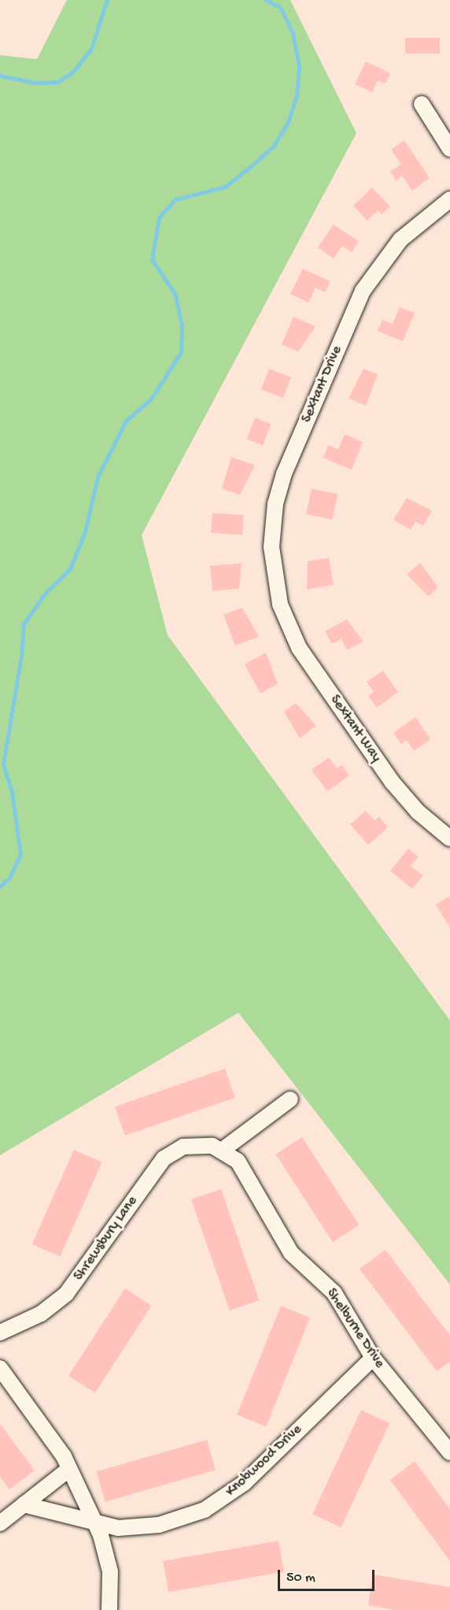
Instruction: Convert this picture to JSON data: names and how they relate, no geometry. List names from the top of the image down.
{
  "streets": {
    "street": [
      "Sextant Drive",
      "Sextant Way",
      "Shrewsbury Lane",
      "Shelburne Drive",
      "Knobwood Drive"
    ]
  },
  "crossings": [
    ["Sextant Drive", "Sextant Way"],
    ["Shrewsbury Lane", "Shelburne Drive"],
    ["Shelburne Drive", "Knobwood Drive"]
  ],
  "scale_bar": "50 m"
}
